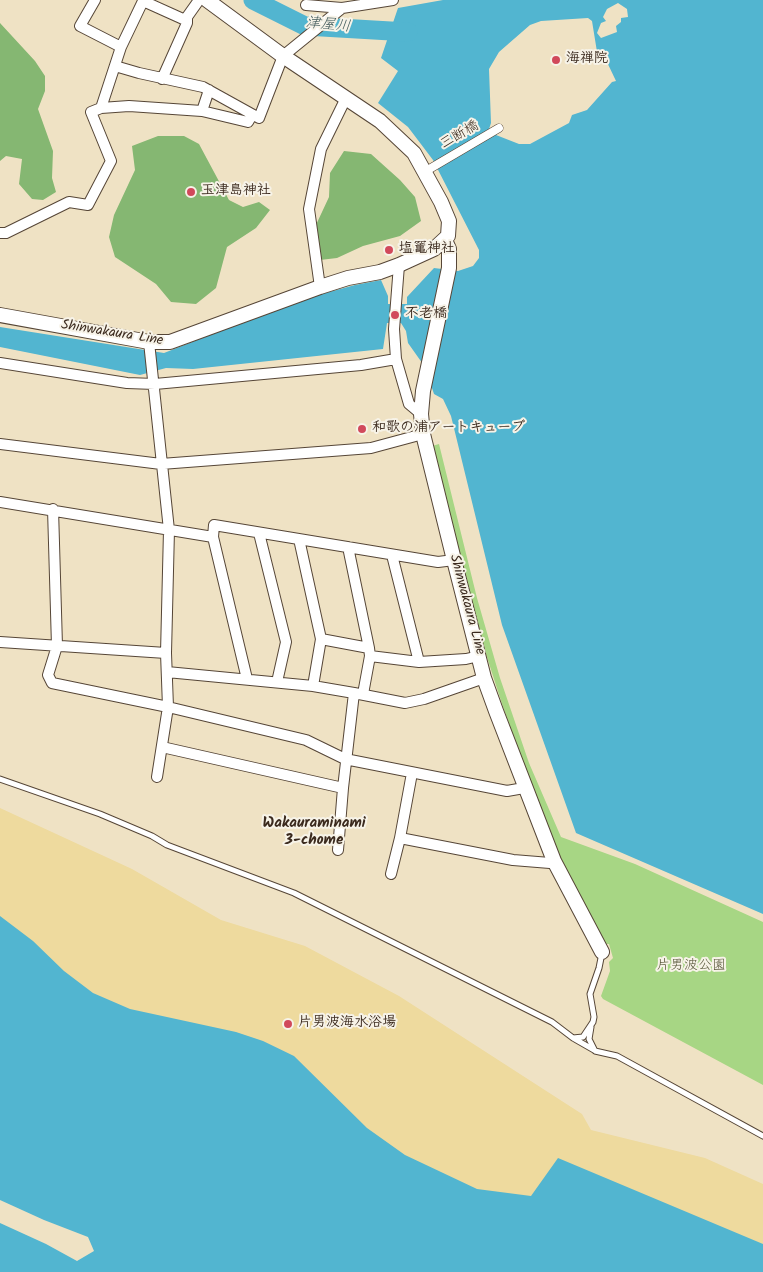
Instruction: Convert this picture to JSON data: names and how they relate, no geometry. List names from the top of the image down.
{
  "streets": {
    "main road": ["Shinwakaura Line"],
    "street": ["三断橋"]
  },
  "crossings": [
    ["三断橋", "Shinwakaura Line"]
  ],
  "districts": ["Wakauraminami 3-chome"],
  "water": ["津屋川"],
  "parks": ["片男波公園"],
  "places": [
    "海禅院",
    "玉津島神社",
    "塩竃神社",
    "不老橋",
    "和歌の浦アートキューブ",
    "片男波海水浴場"
  ]
}
